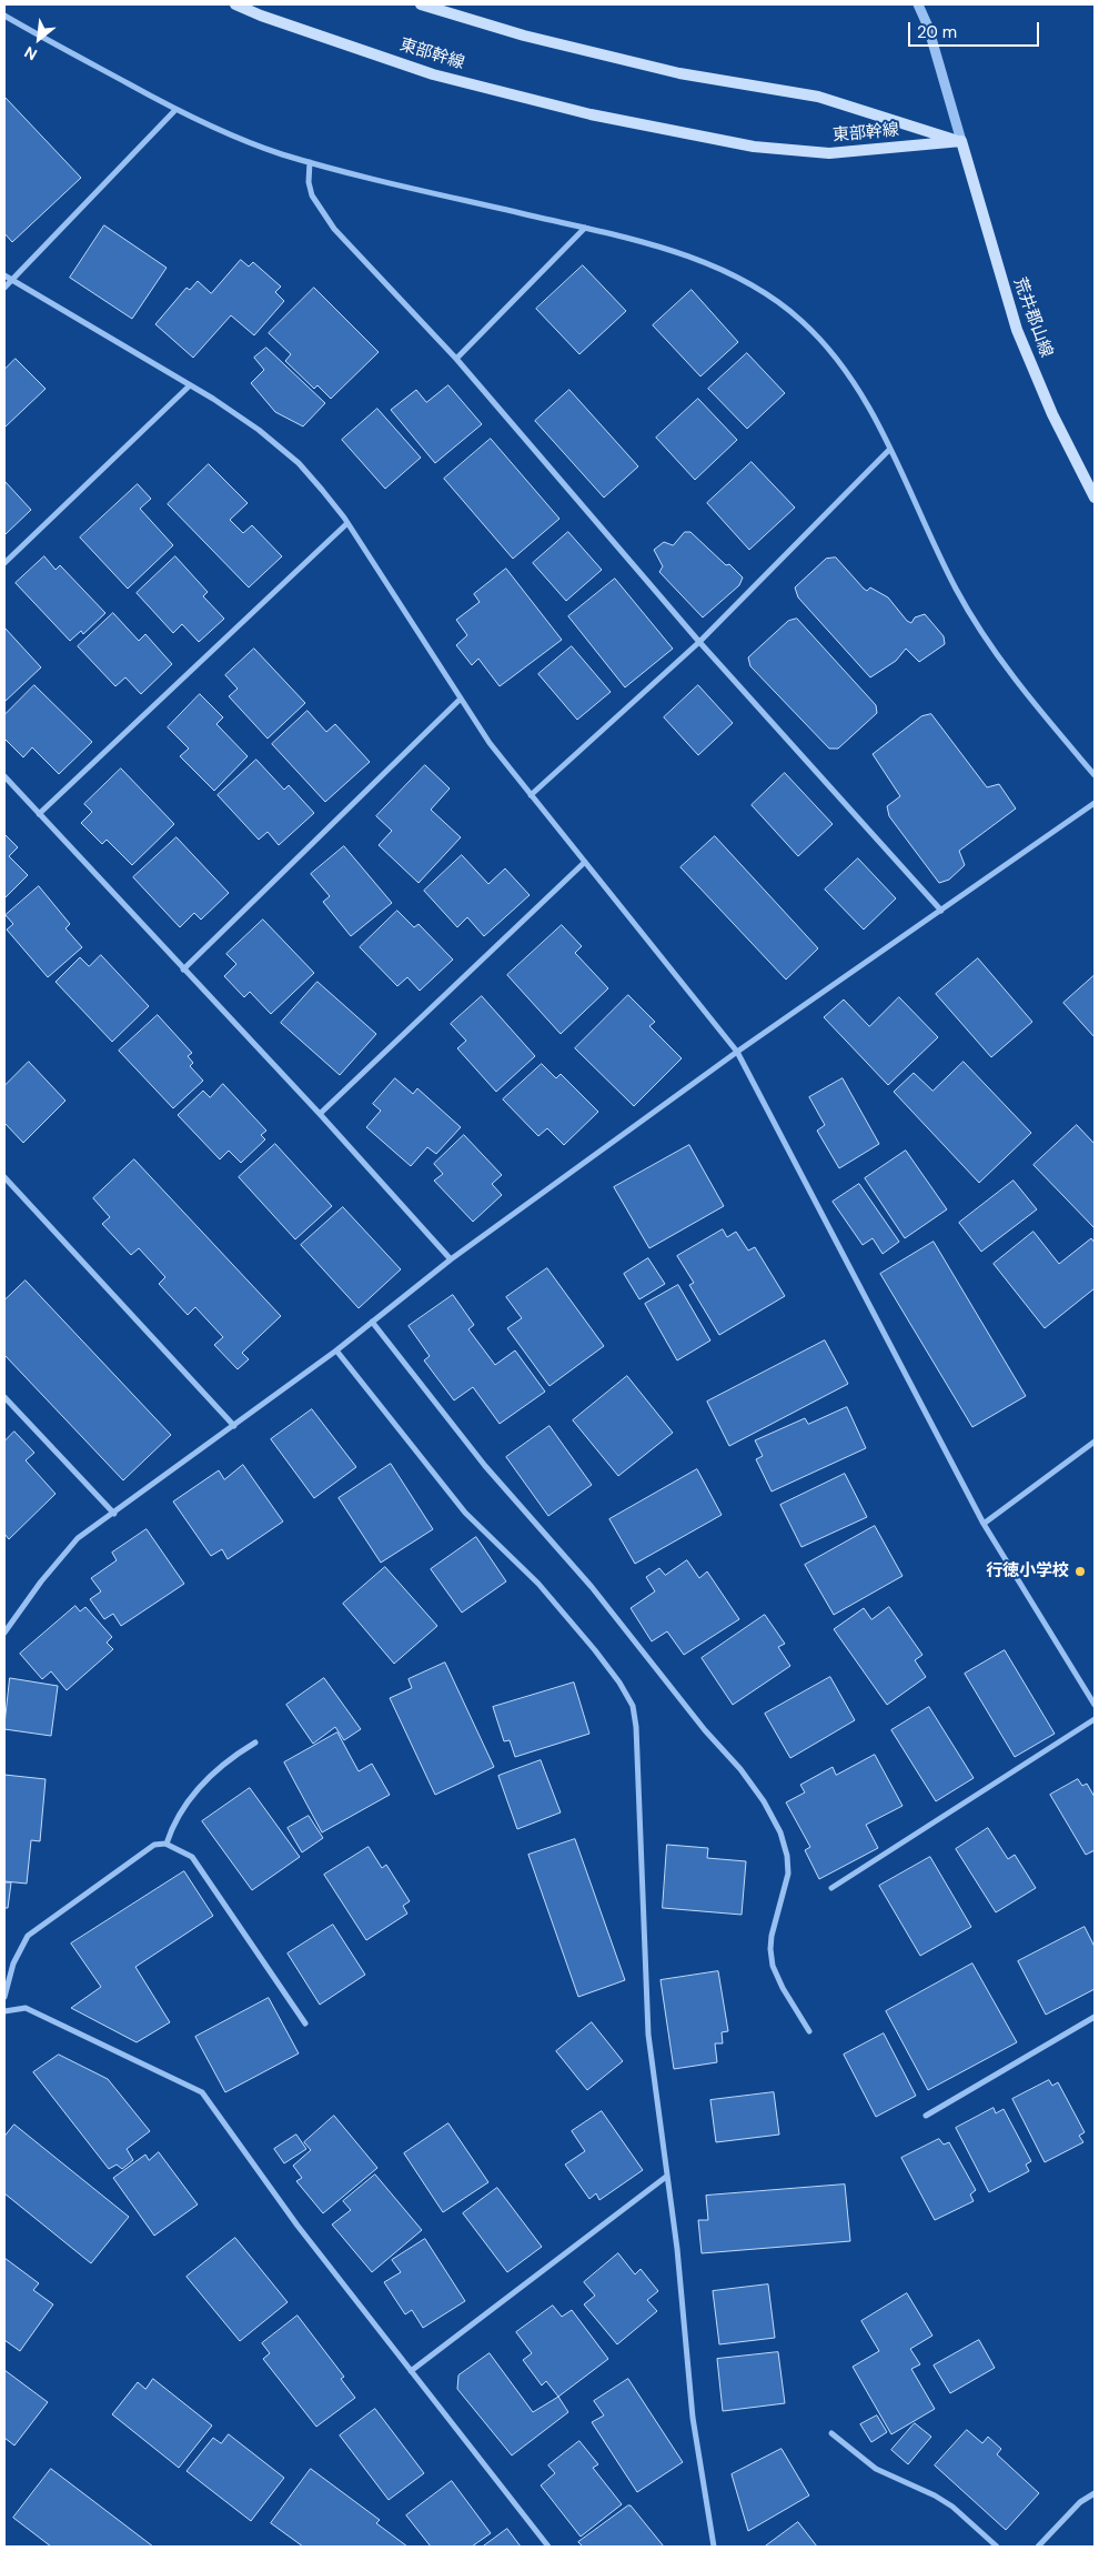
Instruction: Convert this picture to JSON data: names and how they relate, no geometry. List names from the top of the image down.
{
  "streets": {
    "main road": ["東部幹線", "荒井郡山線"]
  },
  "crossings": [
    ["東部幹線", "荒井郡山線"]
  ],
  "places": ["行徳小学校"],
  "scale_bar": "20 m",
  "north": "bottom left"
}
